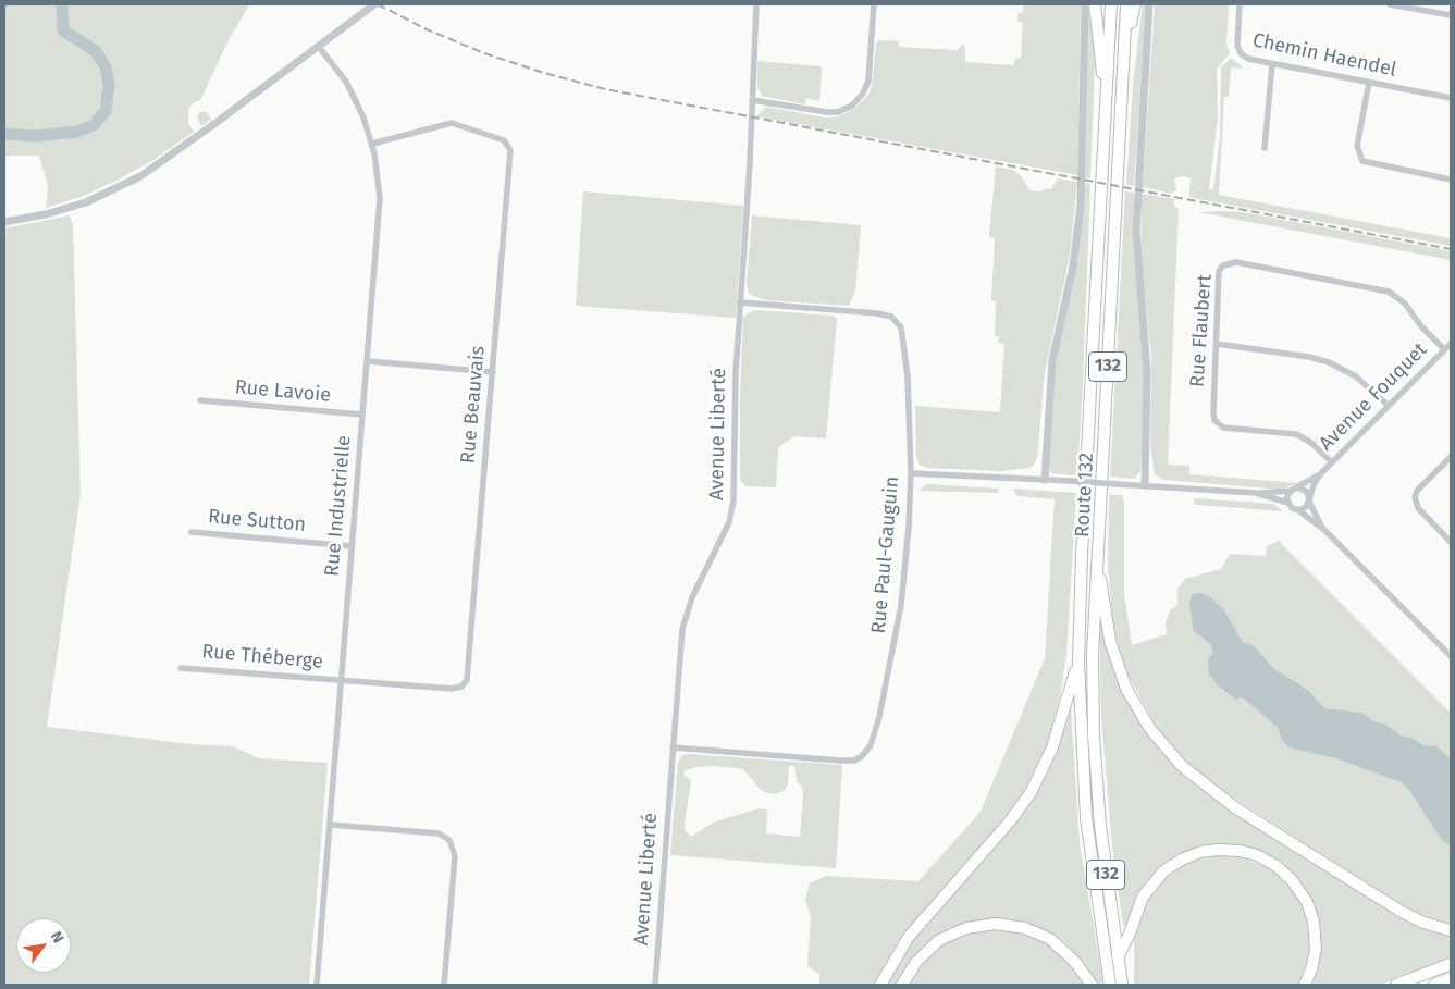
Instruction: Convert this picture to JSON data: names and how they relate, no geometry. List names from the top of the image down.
{
  "streets": {
    "highway": ["132", "Route 132"],
    "street": [
      "Chemin Haendel",
      "Rue Flaubert",
      "Rue Lavoie",
      "Avenue Fouquet",
      "Rue Beauvais",
      "Avenue Liberté",
      "Rue Industrielle",
      "Rue Sutton",
      "Rue Paul-Gauguin",
      "Rue Théberge"
    ]
  },
  "crossings": [
    ["Rue Flaubert", "Avenue Fouquet"],
    ["Rue Lavoie", "Rue Industrielle"],
    ["Avenue Fouquet", "Rue Paul-Gauguin"],
    ["Rue Beauvais", "Rue Industrielle"],
    ["Rue Beauvais", "Rue Théberge"],
    ["Avenue Liberté", "Rue Paul-Gauguin"],
    ["Rue Industrielle", "Rue Sutton"],
    ["Rue Industrielle", "Rue Théberge"]
  ],
  "north": "top right"
}
